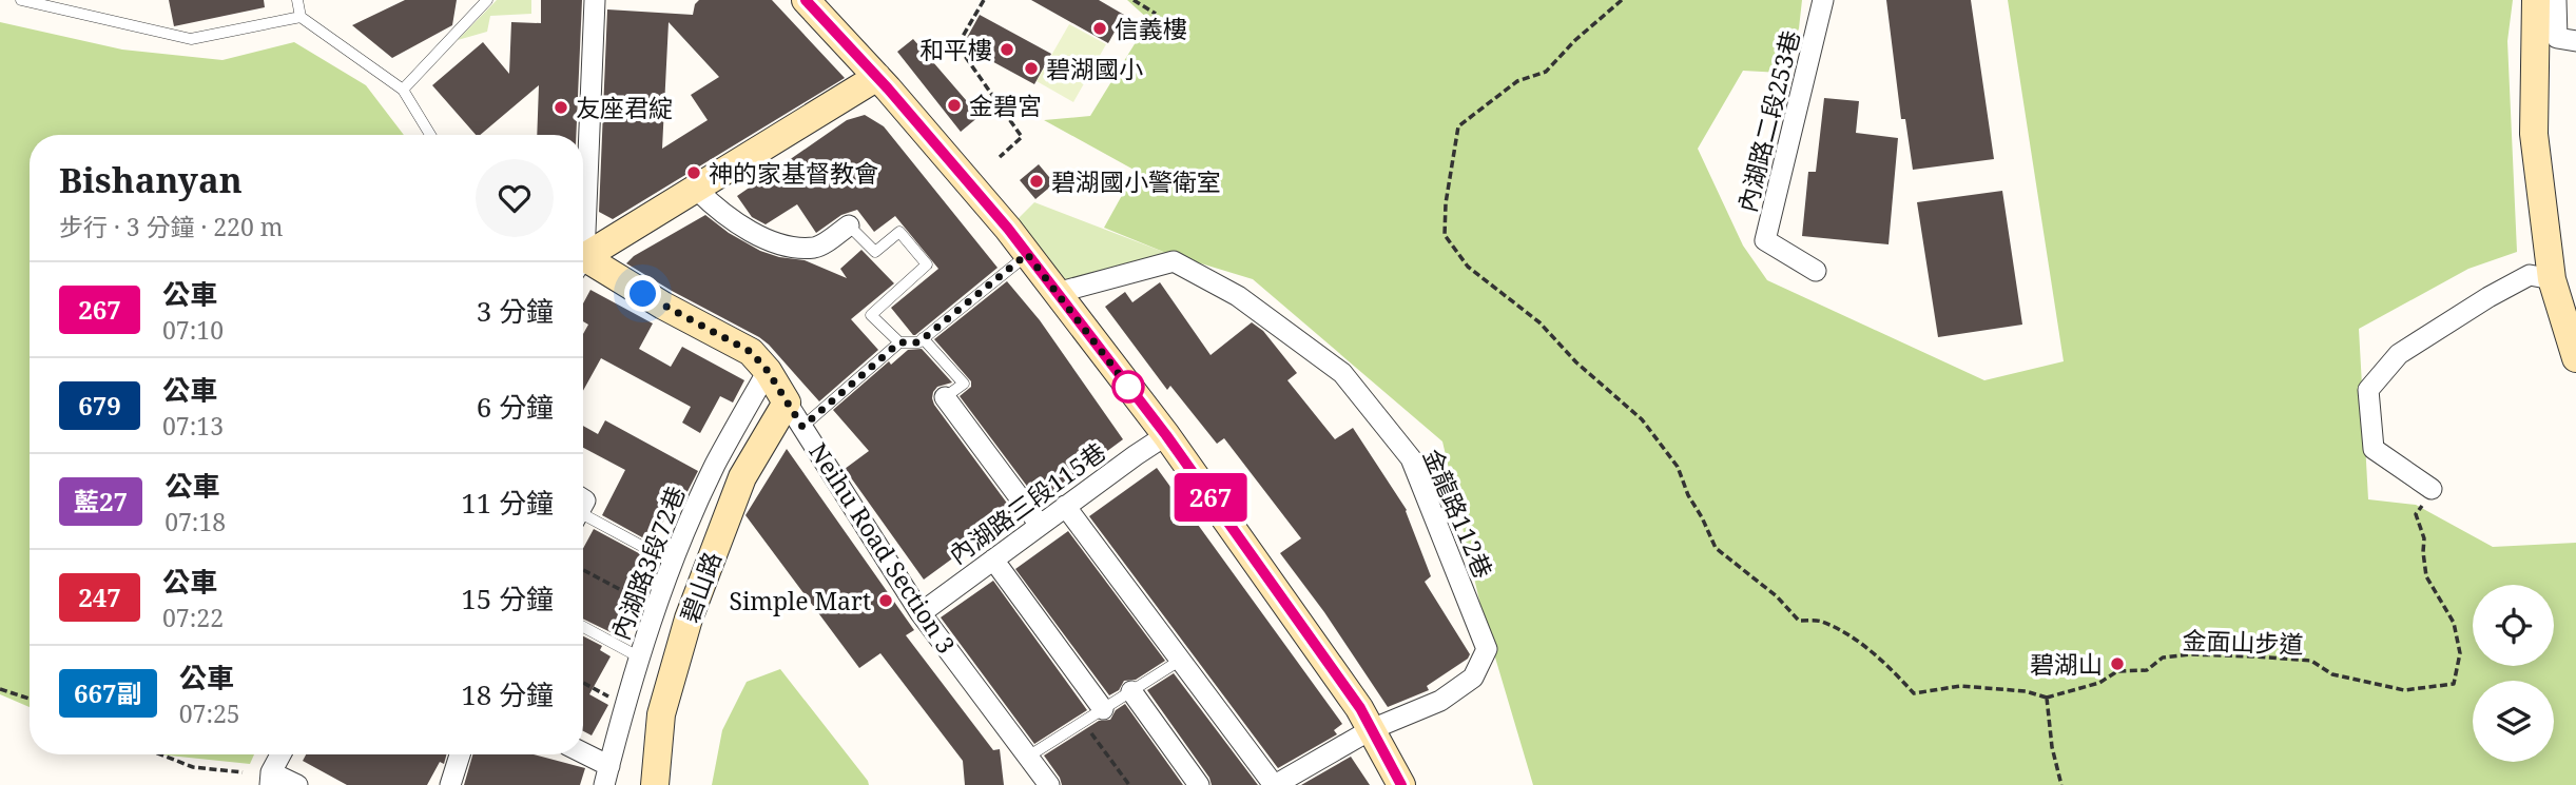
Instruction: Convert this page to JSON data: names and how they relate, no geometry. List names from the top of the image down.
{
  "streets": {
    "street": [
      "內湖路二段253巷",
      "內湖路三段115巷",
      "金龍路112巷",
      "Neihu Road Section 3",
      "內湖路3段72巷",
      "碧山路"
    ],
    "path": ["金面山步道"]
  },
  "crossings": [
    ["內湖路三段115巷", "Neihu Road Section 3"],
    ["Neihu Road Section 3", "內湖路3段72巷"],
    ["Neihu Road Section 3", "碧山路"]
  ],
  "places": [
    "信義樓",
    "和平樓",
    "碧湖國小",
    "金碧宮",
    "友座君綻",
    "神的家基督教會",
    "碧湖國小警衛室",
    "Simple Mart",
    "碧湖山"
  ],
  "lines": ["bus line 267"],
  "page": {
    "on_map": "267",
    "heading": ["Bishanyan", "步行 · 3 分鐘 · 220 m"],
    "list": [
      {
        "mark": "267",
        "name": "公車",
        "note": "07:10",
        "value": "3 分鐘"
      },
      {
        "mark": "679",
        "name": "公車",
        "note": "07:13",
        "value": "6 分鐘"
      },
      {
        "mark": "藍27",
        "name": "公車",
        "note": "07:18",
        "value": "11 分鐘"
      },
      {
        "mark": "247",
        "name": "公車",
        "note": "07:22",
        "value": "15 分鐘"
      },
      {
        "mark": "667副",
        "name": "公車",
        "note": "07:25",
        "value": "18 分鐘"
      }
    ]
  }
}
